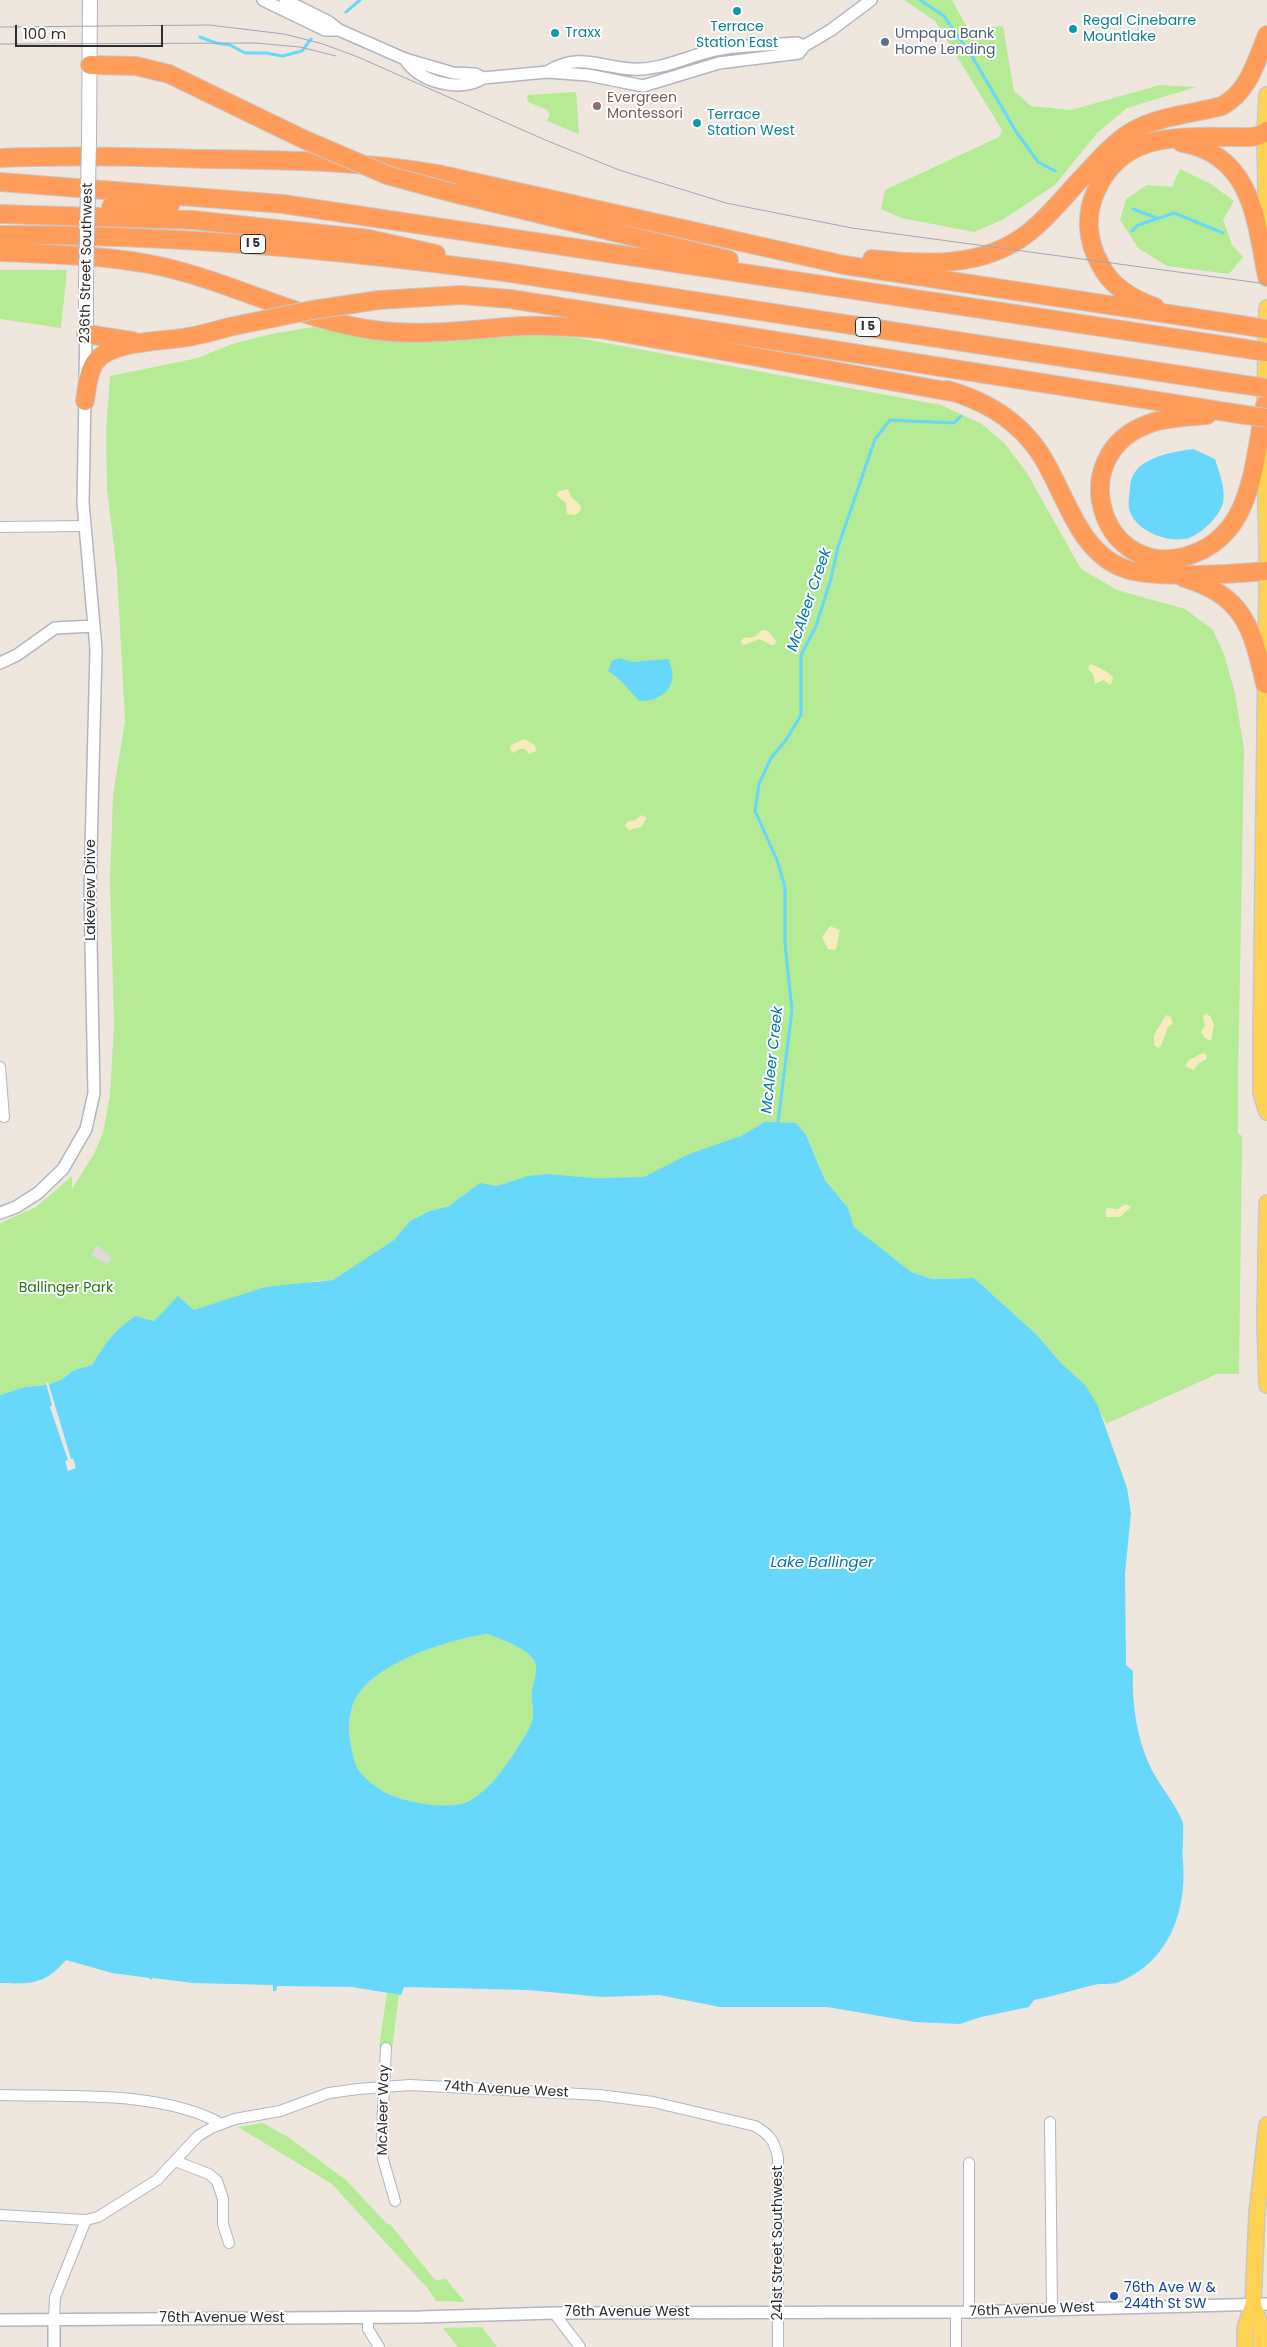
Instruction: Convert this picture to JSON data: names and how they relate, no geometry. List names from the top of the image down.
{
  "streets": {
    "highway": ["I 5"],
    "main road": ["236th Street Southwest"],
    "street": [
      "Lakeview Drive",
      "74th Avenue West",
      "McAleer Way",
      "241st Street Southwest",
      "76th Avenue West"
    ]
  },
  "crossings": [
    ["236th Street Southwest", "Lakeview Drive"],
    ["74th Avenue West", "McAleer Way"],
    ["74th Avenue West", "241st Street Southwest"],
    ["241st Street Southwest", "76th Avenue West"]
  ],
  "water": ["McAleer Creek", "Lake Ballinger"],
  "parks": ["Ballinger Park"],
  "places": [
    "Terrace Station East",
    "Regal Cinebarre Mountlake",
    "Traxx",
    "Umpqua Bank Home Lending",
    "Evergreen Montessori",
    "Terrace Station West",
    "76th Ave W & 244th St SW"
  ],
  "scale_bar": "100 m"
}
